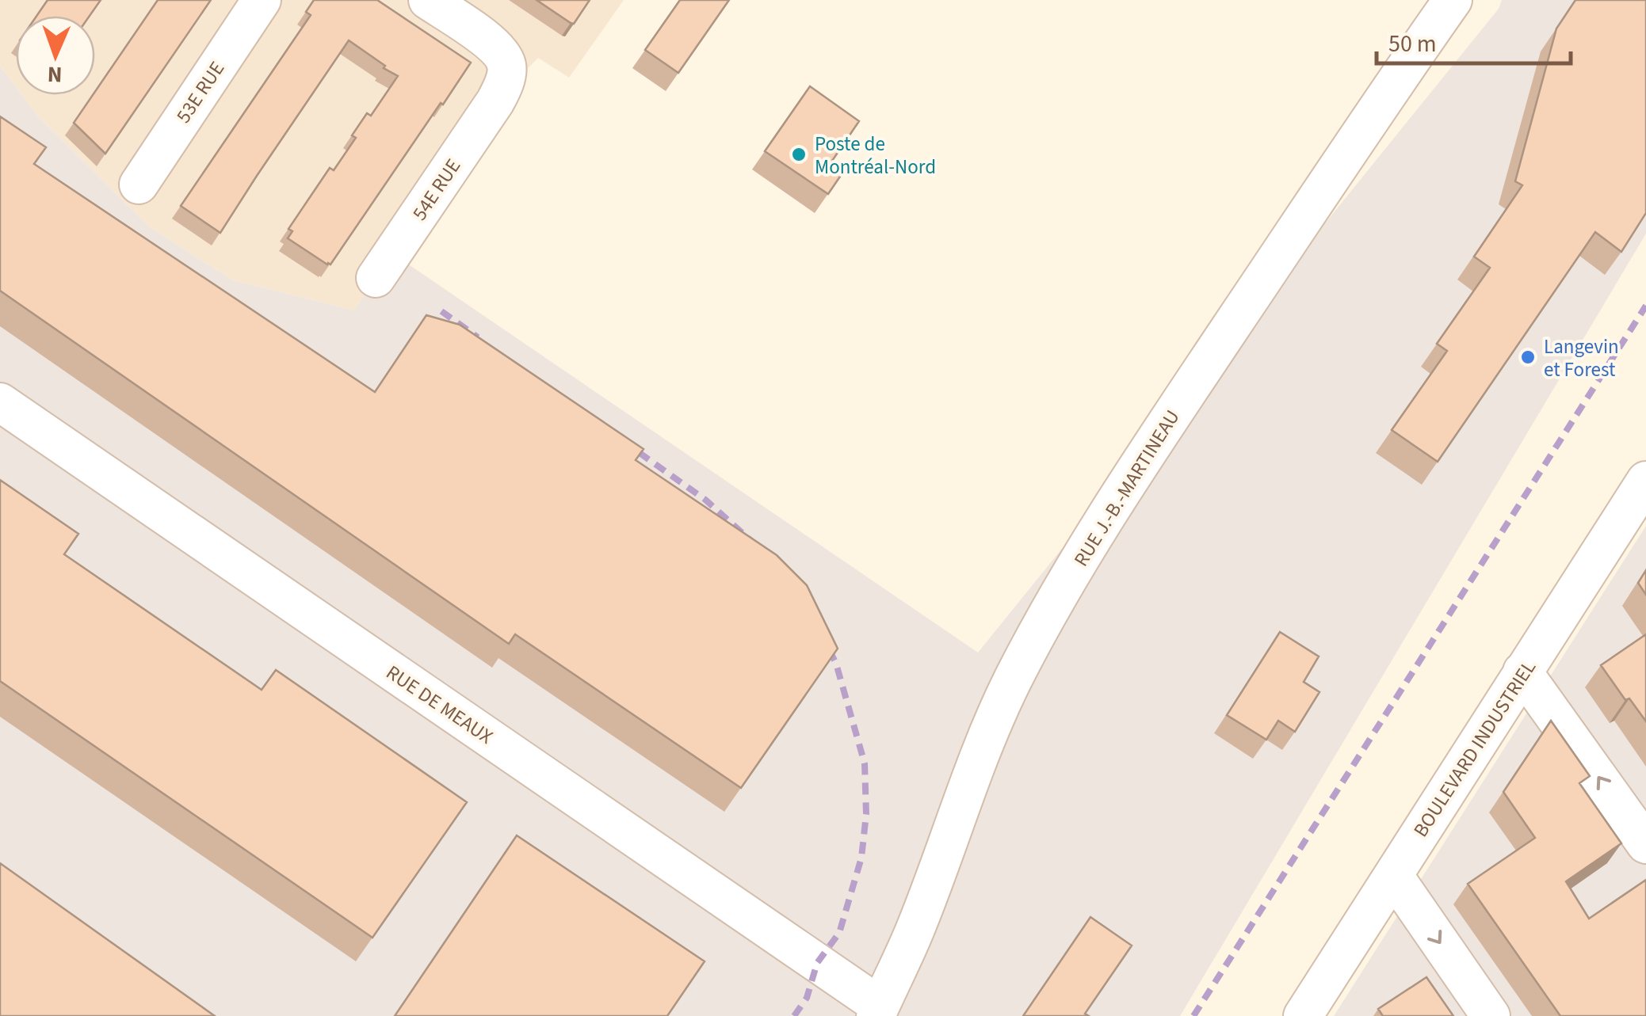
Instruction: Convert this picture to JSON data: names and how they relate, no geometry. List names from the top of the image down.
{
  "streets": {
    "street": [
      "53E RUE",
      "54E RUE",
      "RUE J.-B.-MARTINEAU",
      "RUE DE MEAUX",
      "BOULEVARD INDUSTRIEL"
    ]
  },
  "crossings": [
    ["RUE J.-B.-MARTINEAU", "RUE DE MEAUX"]
  ],
  "places": ["Poste de Montréal-Nord", "Langevin et Forest"],
  "scale_bar": "50 m",
  "north": "bottom"
}
